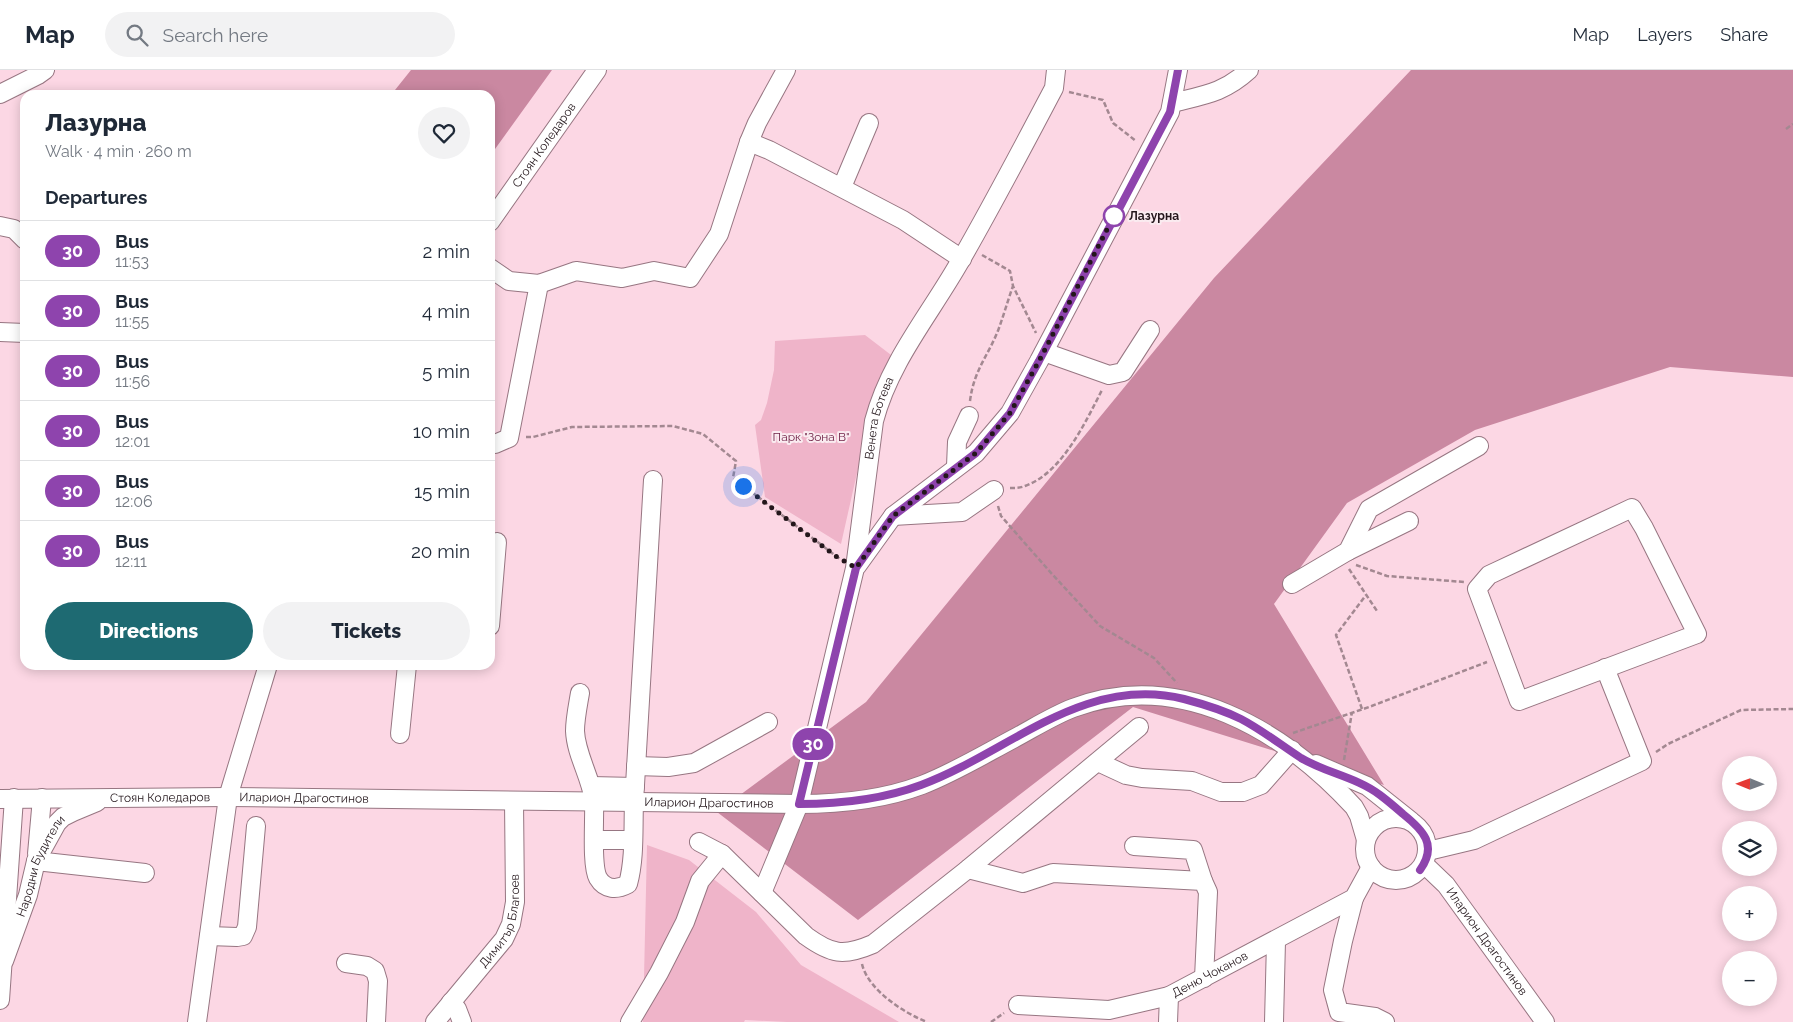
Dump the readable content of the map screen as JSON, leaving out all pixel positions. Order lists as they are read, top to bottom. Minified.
{"streets":{"street":["Стоян Коледаров","Венета Ботева","Иларион Драгостинов","Народни Будители","Димитър Благоев","Деню Чоканов"]},"crossings":[["Стоян Коледаров","Иларион Драгостинов"],["Стоян Коледаров","Народни Будители"],["Венета Ботева","Иларион Драгостинов"],["Иларион Драгостинов","Димитър Благоев"]],"parks":["Парк \"Зона В\""],"places":["Лазурна"],"lines":["bus line 30"],"north":"left","page":{"header":"Map","search":"Search here","nav":["Map","Layers","Share"],"on_map":"30","heading":[["Лазурна","Walk · 4 min · 260 m"],"Departures"],"list":[{"mark":"30","name":"Bus","note":"11:53","value":"2 min"},{"mark":"30","name":"Bus","note":"11:55","value":"4 min"},{"mark":"30","name":"Bus","note":"11:56","value":"5 min"},{"mark":"30","name":"Bus","note":"12:01","value":"10 min"},{"mark":"30","name":"Bus","note":"12:06","value":"15 min"},{"mark":"30","name":"Bus","note":"12:11","value":"20 min"}],"buttons":["Directions","Tickets"],"map_buttons":["+","−"]}}
